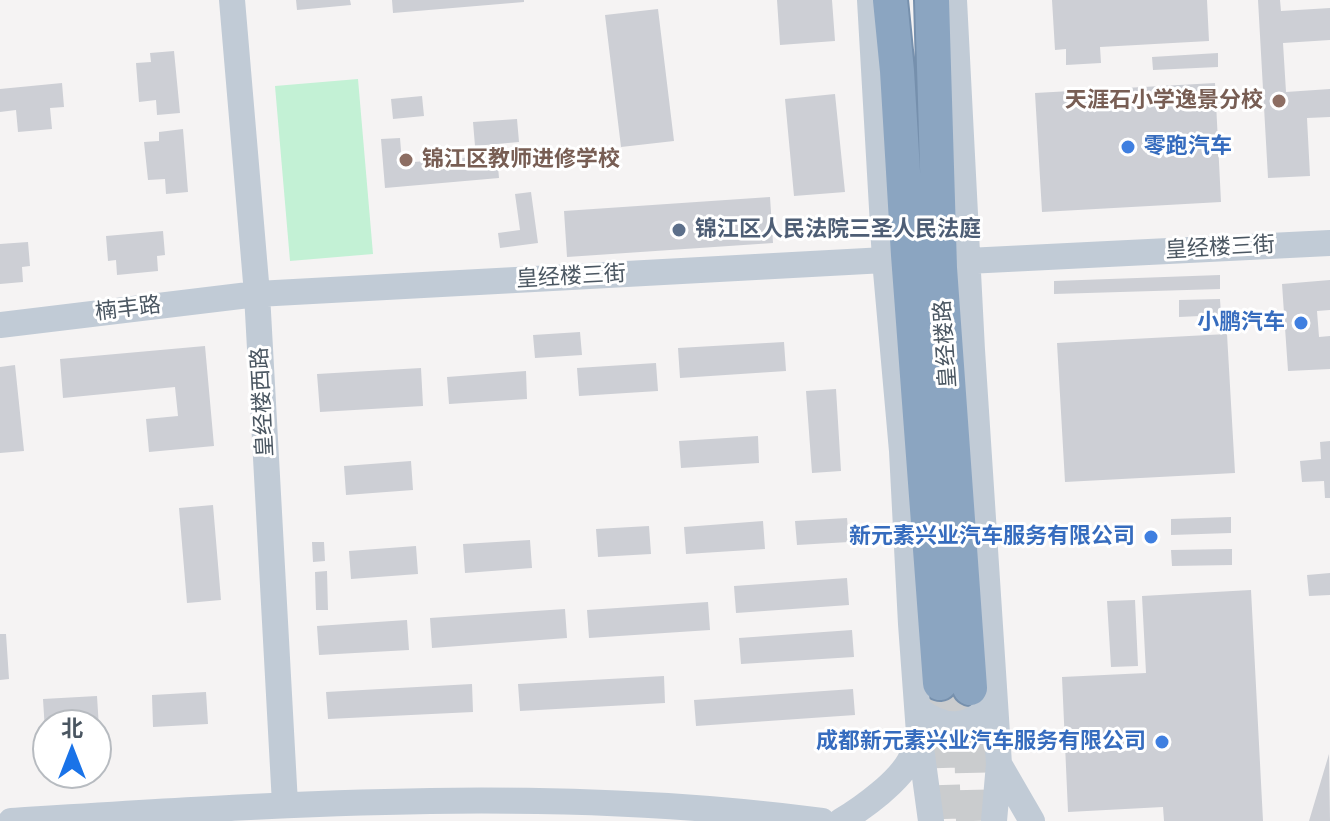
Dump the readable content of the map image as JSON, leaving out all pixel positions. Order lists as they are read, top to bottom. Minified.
{"streets":{"highway":["皇经楼路"],"main road":["皇经楼三街","楠丰路","皇经楼西路"]},"crossings":[["皇经楼三街","楠丰路"],["皇经楼三街","皇经楼西路"],["楠丰路","皇经楼西路"]],"places":["天涯石小学逸景分校","零跑汽车","锦江区教师进修学校","锦江区人民法院三圣人民法庭","小鹏汽车","新元素兴业汽车服务有限公司","成都新元素兴业汽车服务有限公司"],"north":"top"}
